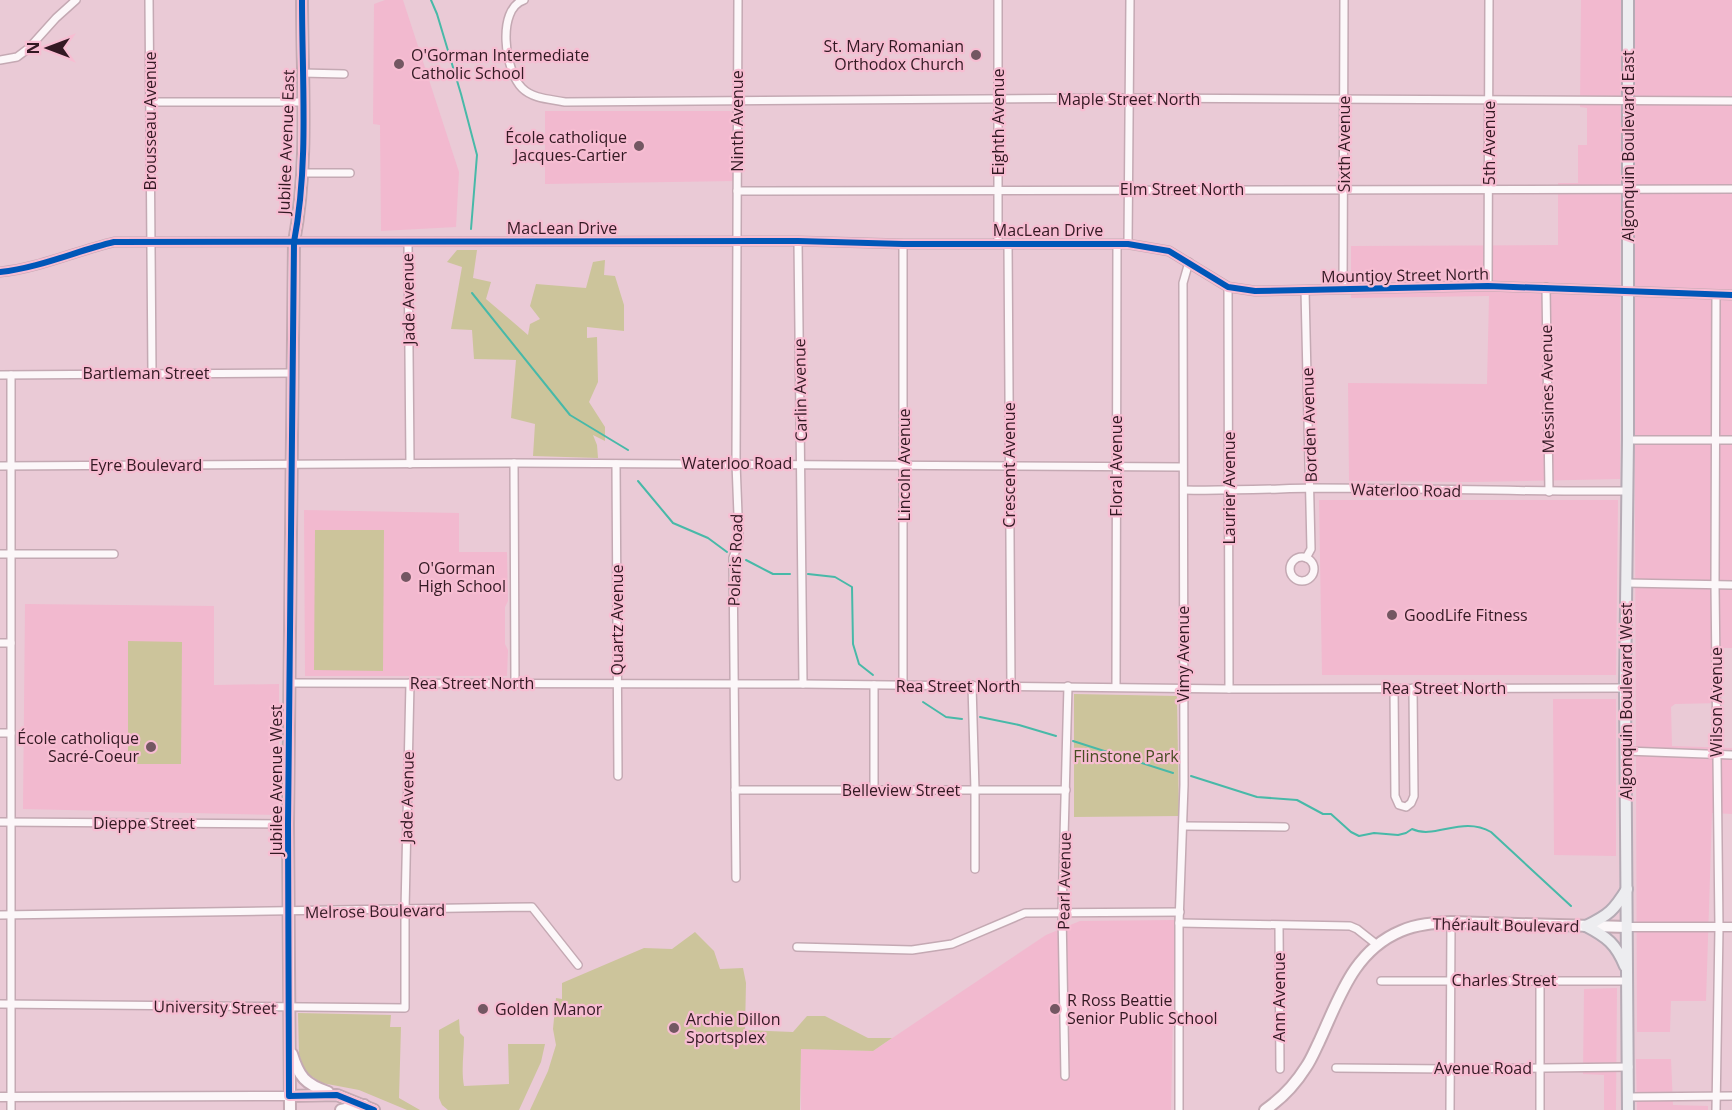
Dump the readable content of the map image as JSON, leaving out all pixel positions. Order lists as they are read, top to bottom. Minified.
{"streets":{"main road":["Jubilee Avenue East","Algonquin Boulevard East","Algonquin Boulevard West","Jubilee Avenue West","Thériault Boulevard"],"street":["Maple Street North","Brousseau Avenue","Ninth Avenue","Eighth Avenue","5th Avenue","Sixth Avenue","Elm Street North","MacLean Drive","Mountjoy Street North","Jade Avenue","Bartleman Street","Messines Avenue","Carlin Avenue","Borden Avenue","Waterloo Road","Eyre Boulevard","Lincoln Avenue","Crescent Avenue","Floral Avenue","Laurier Avenue","Polaris Road","Quartz Avenue","Vimy Avenue","Rea Street North","Wilson Avenue","Belleview Street","Dieppe Street","Pearl Avenue","Melrose Boulevard","Charles Street","Ann Avenue","University Street","Avenue Road"]},"crossings":[["Maple Street North","Ninth Avenue"],["Maple Street North","Eighth Avenue"],["Maple Street North","5th Avenue"],["Maple Street North","Sixth Avenue"],["Maple Street North","Algonquin Boulevard East"],["Brousseau Avenue","MacLean Drive"],["Brousseau Avenue","Bartleman Street"],["Ninth Avenue","Elm Street North"],["Ninth Avenue","MacLean Drive"],["Ninth Avenue","Polaris Road"],["Eighth Avenue","Elm Street North"],["Eighth Avenue","MacLean Drive"],["Jubilee Avenue East","MacLean Drive"],["Jubilee Avenue East","Bartleman Street"],["Jubilee Avenue East","Waterloo Road"],["Jubilee Avenue East","Eyre Boulevard"],["Jubilee Avenue East","Jubilee Avenue West"],["5th Avenue","Elm Street North"],["5th Avenue","Mountjoy Street North"],["Sixth Avenue","Elm Street North"],["Sixth Avenue","Mountjoy Street North"],["Algonquin Boulevard East","Elm Street North"],["Algonquin Boulevard East","Mountjoy Street North"],["Algonquin Boulevard East","Algonquin Boulevard West"],["MacLean Drive","Jade Avenue"],["MacLean Drive","Carlin Avenue"],["MacLean Drive","Lincoln Avenue"],["MacLean Drive","Crescent Avenue"],["MacLean Drive","Floral Avenue"],["MacLean Drive","Polaris Road"],["Mountjoy Street North","Messines Avenue"],["Mountjoy Street North","Borden Avenue"],["Mountjoy Street North","Laurier Avenue"],["Mountjoy Street North","Vimy Avenue"],["Mountjoy Street North","Algonquin Boulevard West"],["Mountjoy Street North","Wilson Avenue"],["Jade Avenue","Waterloo Road"],["Jade Avenue","Rea Street North"],["Jade Avenue","Melrose Boulevard"],["Jade Avenue","University Street"],["Messines Avenue","Waterloo Road"],["Carlin Avenue","Waterloo Road"],["Carlin Avenue","Rea Street North"],["Borden Avenue","Waterloo Road"],["Waterloo Road","Eyre Boulevard"],["Waterloo Road","Lincoln Avenue"],["Waterloo Road","Crescent Avenue"],["Waterloo Road","Floral Avenue"],["Waterloo Road","Laurier Avenue"],["Waterloo Road","Polaris Road"],["Waterloo Road","Quartz Avenue"],["Waterloo Road","Vimy Avenue"],["Waterloo Road","Algonquin Boulevard West"],["Waterloo Road","Jubilee Avenue West"],["Eyre Boulevard","Jubilee Avenue West"],["Lincoln Avenue","Rea Street North"],["Crescent Avenue","Rea Street North"],["Floral Avenue","Rea Street North"],["Laurier Avenue","Rea Street North"],["Polaris Road","Rea Street North"],["Polaris Road","Belleview Street"],["Quartz Avenue","Rea Street North"],["Vimy Avenue","Rea Street North"],["Rea Street North","Algonquin Boulevard West"],["Rea Street North","Jubilee Avenue West"],["Rea Street North","Pearl Avenue"],["Algonquin Boulevard West","Thériault Boulevard"],["Algonquin Boulevard West","Charles Street"],["Algonquin Boulevard West","Avenue Road"],["Jubilee Avenue West","Dieppe Street"],["Jubilee Avenue West","Melrose Boulevard"],["Jubilee Avenue West","University Street"],["Belleview Street","Pearl Avenue"],["Melrose Boulevard","University Street"]],"parks":["Flinstone Park"],"places":["St. Mary Romanian Orthodox Church","O'Gorman Intermediate Catholic School","École catholique Jacques-Cartier","O'Gorman High School","GoodLife Fitness","École catholique Sacré-Coeur","Golden Manor","R Ross Beattie Senior Public School","Archie Dillon Sportsplex"],"north":"left"}
